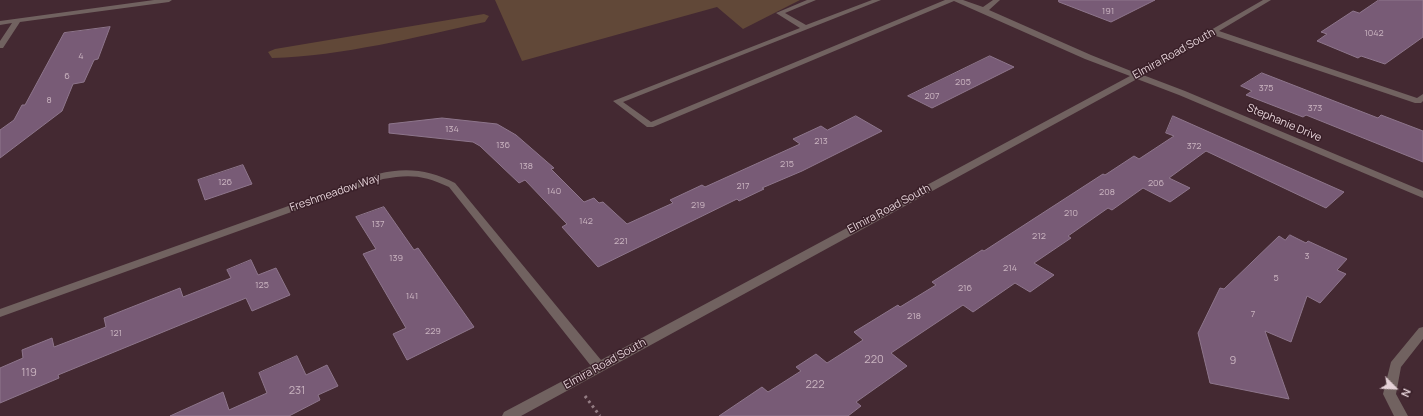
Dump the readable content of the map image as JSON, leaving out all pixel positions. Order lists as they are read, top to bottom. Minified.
{"streets":{"street":["Elmira Road South","Stephanie Drive","Freshmeadow Way"]},"crossings":[["Elmira Road South","Stephanie Drive"],["Elmira Road South","Freshmeadow Way"]],"house_numbers":["191","1042","4","6","205","375","207","8","373","134","213","136","372","215","138","126","206","217","140","208","219","210","142","137","212","221","3","139","214","5","125","216","141","7","218","229","121","220","9","119","222","231"],"north":"bottom right"}
